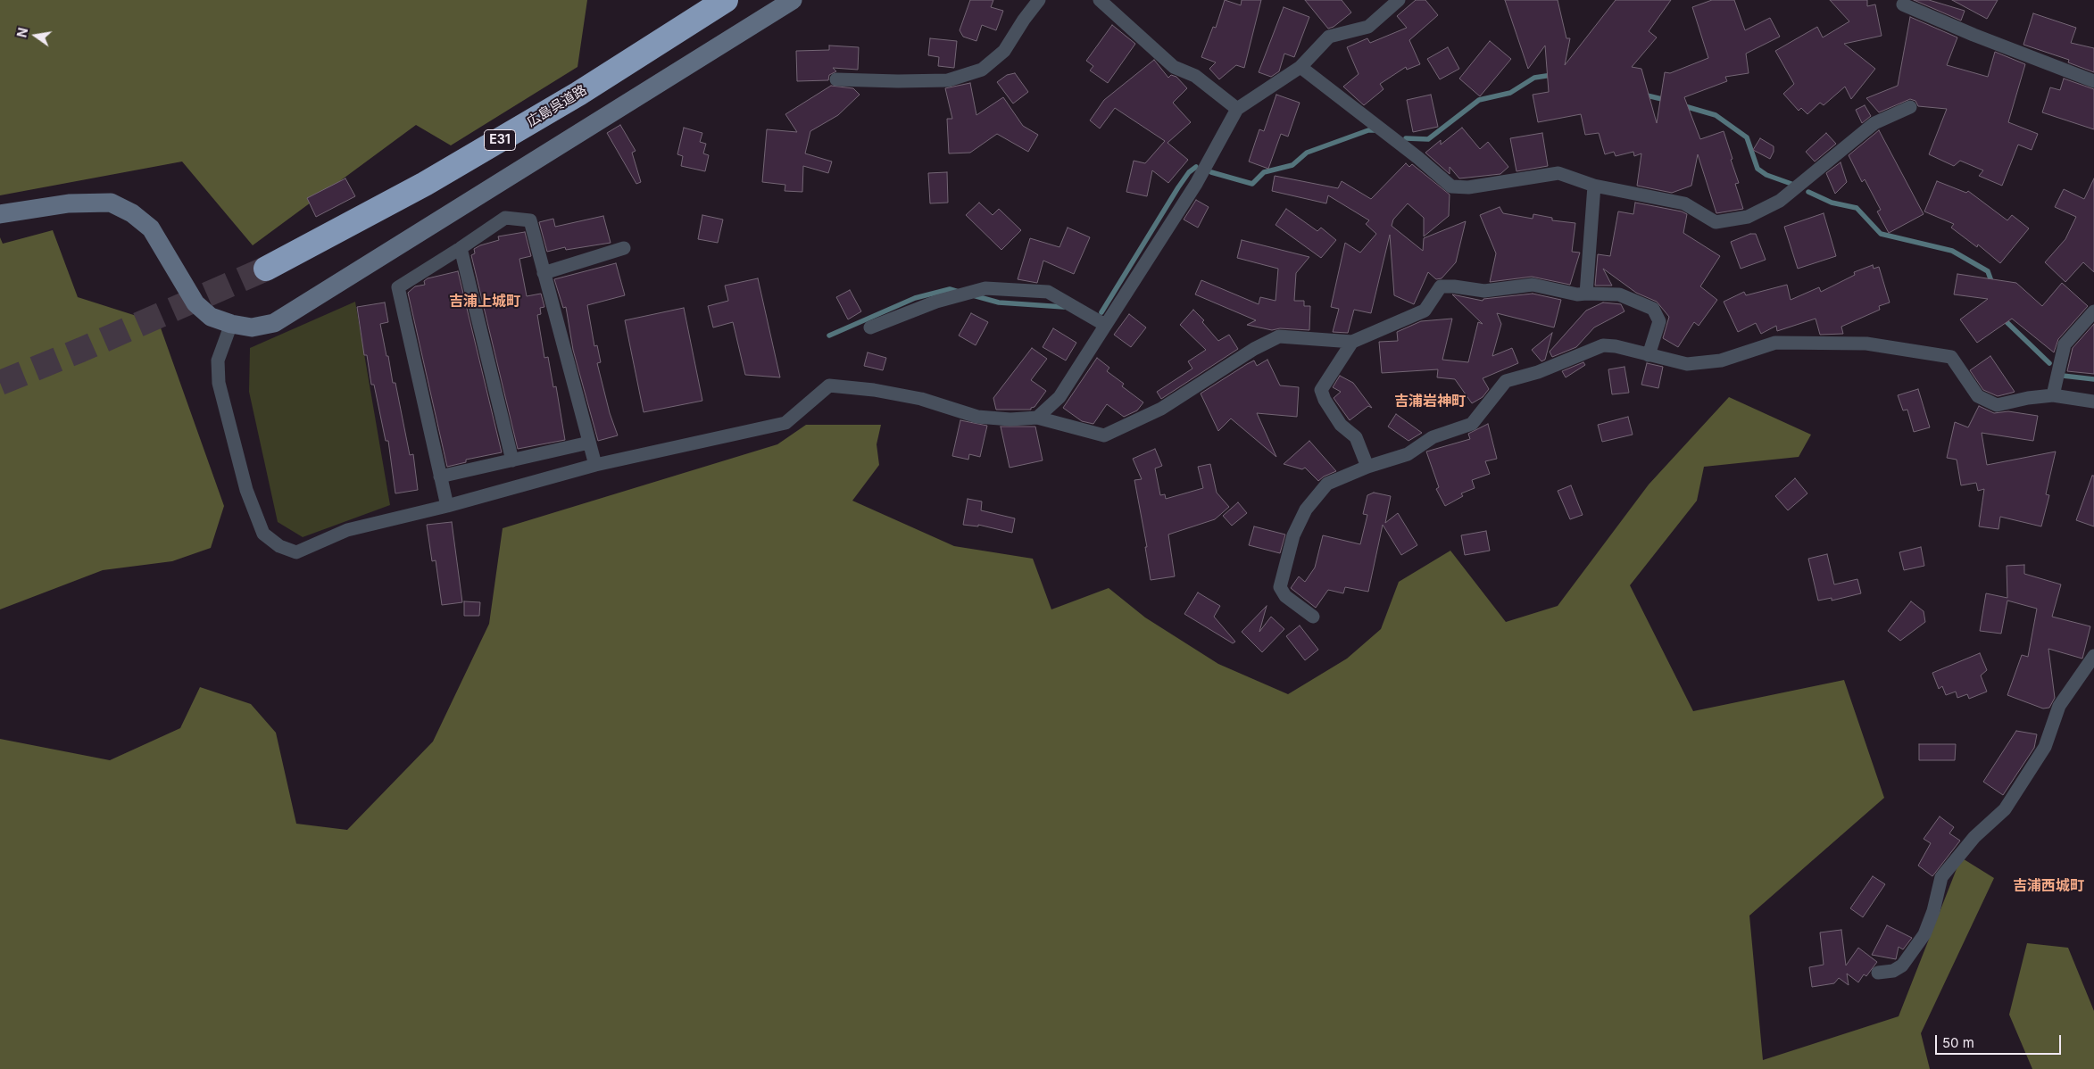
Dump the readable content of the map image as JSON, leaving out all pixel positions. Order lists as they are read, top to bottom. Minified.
{"streets":{"highway":["広島呉道路","E31"]},"districts":["吉浦上城町","吉浦岩神町","吉浦西城町"],"scale_bar":"50 m","north":"left"}
